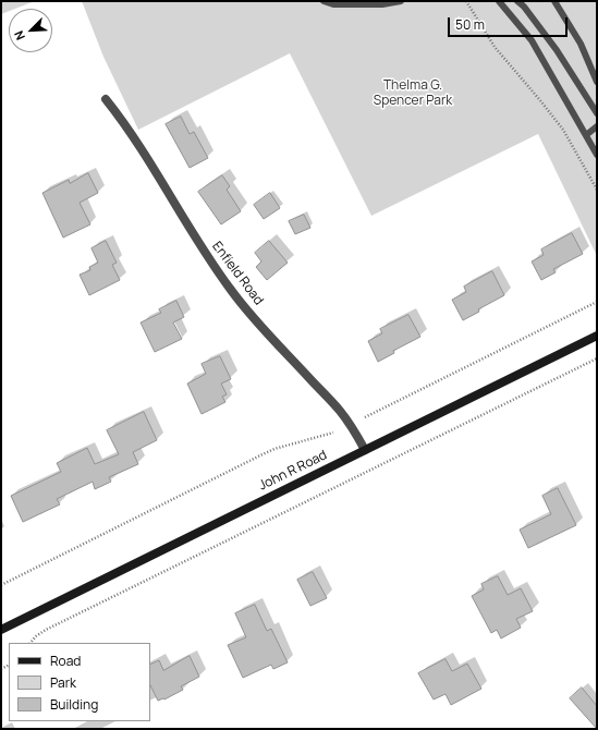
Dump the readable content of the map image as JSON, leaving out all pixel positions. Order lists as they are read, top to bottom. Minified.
{"streets":{"main road":["John R Road"],"street":["Enfield Road"]},"crossings":[["Enfield Road","John R Road"]],"parks":["Thelma G. Spencer Park"],"legend":["Road","Park","Building"],"scale_bar":"50 m","north":"bottom left"}
